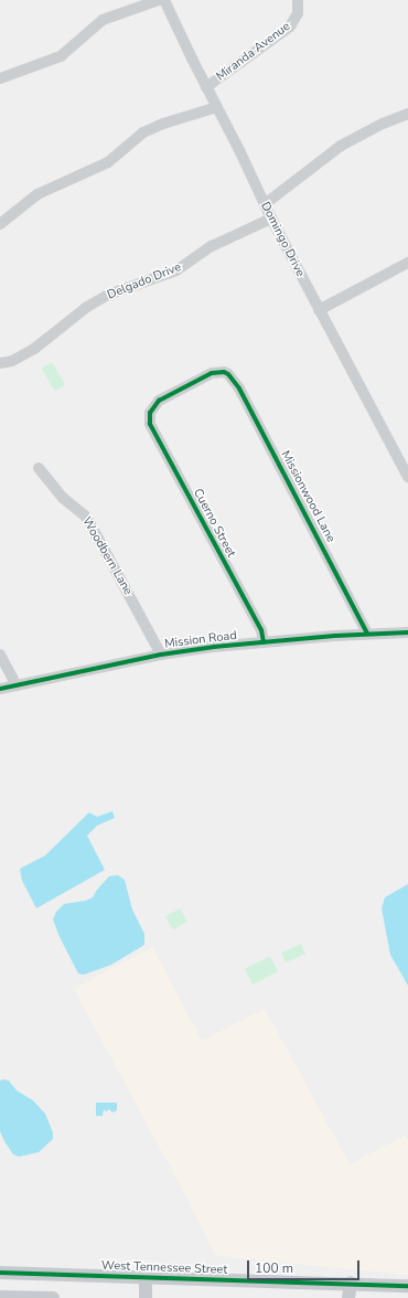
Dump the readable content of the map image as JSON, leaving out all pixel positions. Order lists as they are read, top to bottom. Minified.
{"streets":{"main road":["West Tennessee Street"],"street":["Miranda Avenue","Domingo Drive","Delgado Drive","Missionwood Lane","Cuerno Street","Woodbern Lane","Mission Road"]},"crossings":[["Miranda Avenue","Domingo Drive"],["Domingo Drive","Delgado Drive"],["Missionwood Lane","Cuerno Street"],["Missionwood Lane","Mission Road"],["Cuerno Street","Mission Road"],["Woodbern Lane","Mission Road"]],"scale_bar":"100 m"}
